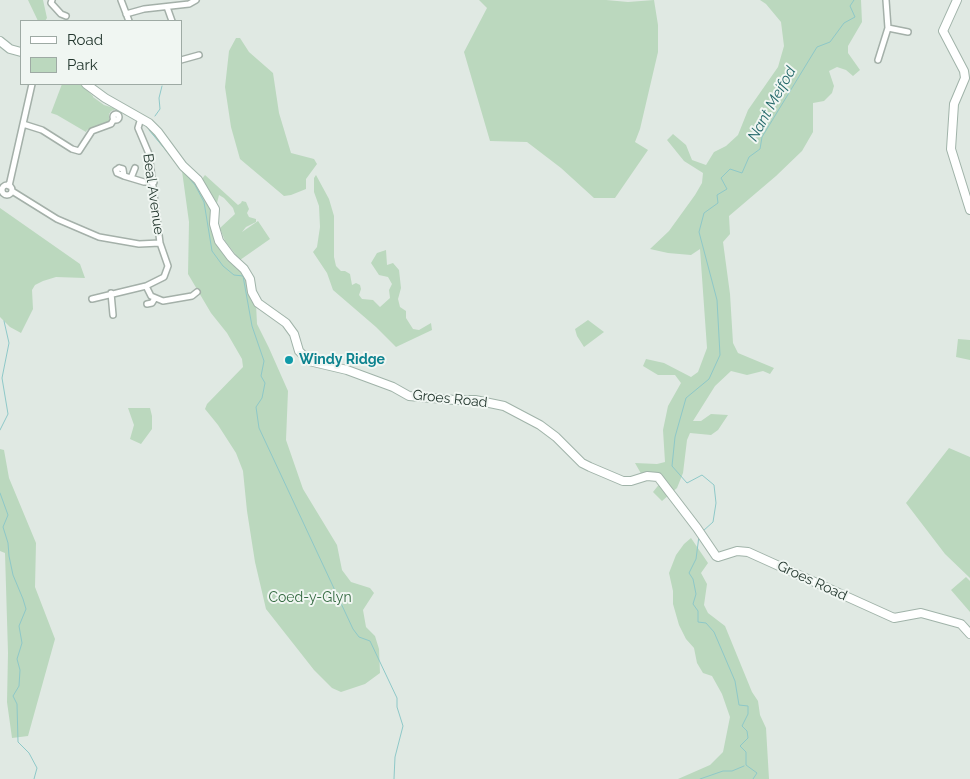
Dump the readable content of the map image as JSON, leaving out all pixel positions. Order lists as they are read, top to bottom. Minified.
{"streets":{"street":["Beal Avenue","Groes Road"]},"crossings":[["Beal Avenue","Groes Road"]],"water":["Nant Meifod"],"parks":["Coed-y-Glyn"],"places":["Windy Ridge"],"legend":["Road","Park"]}
